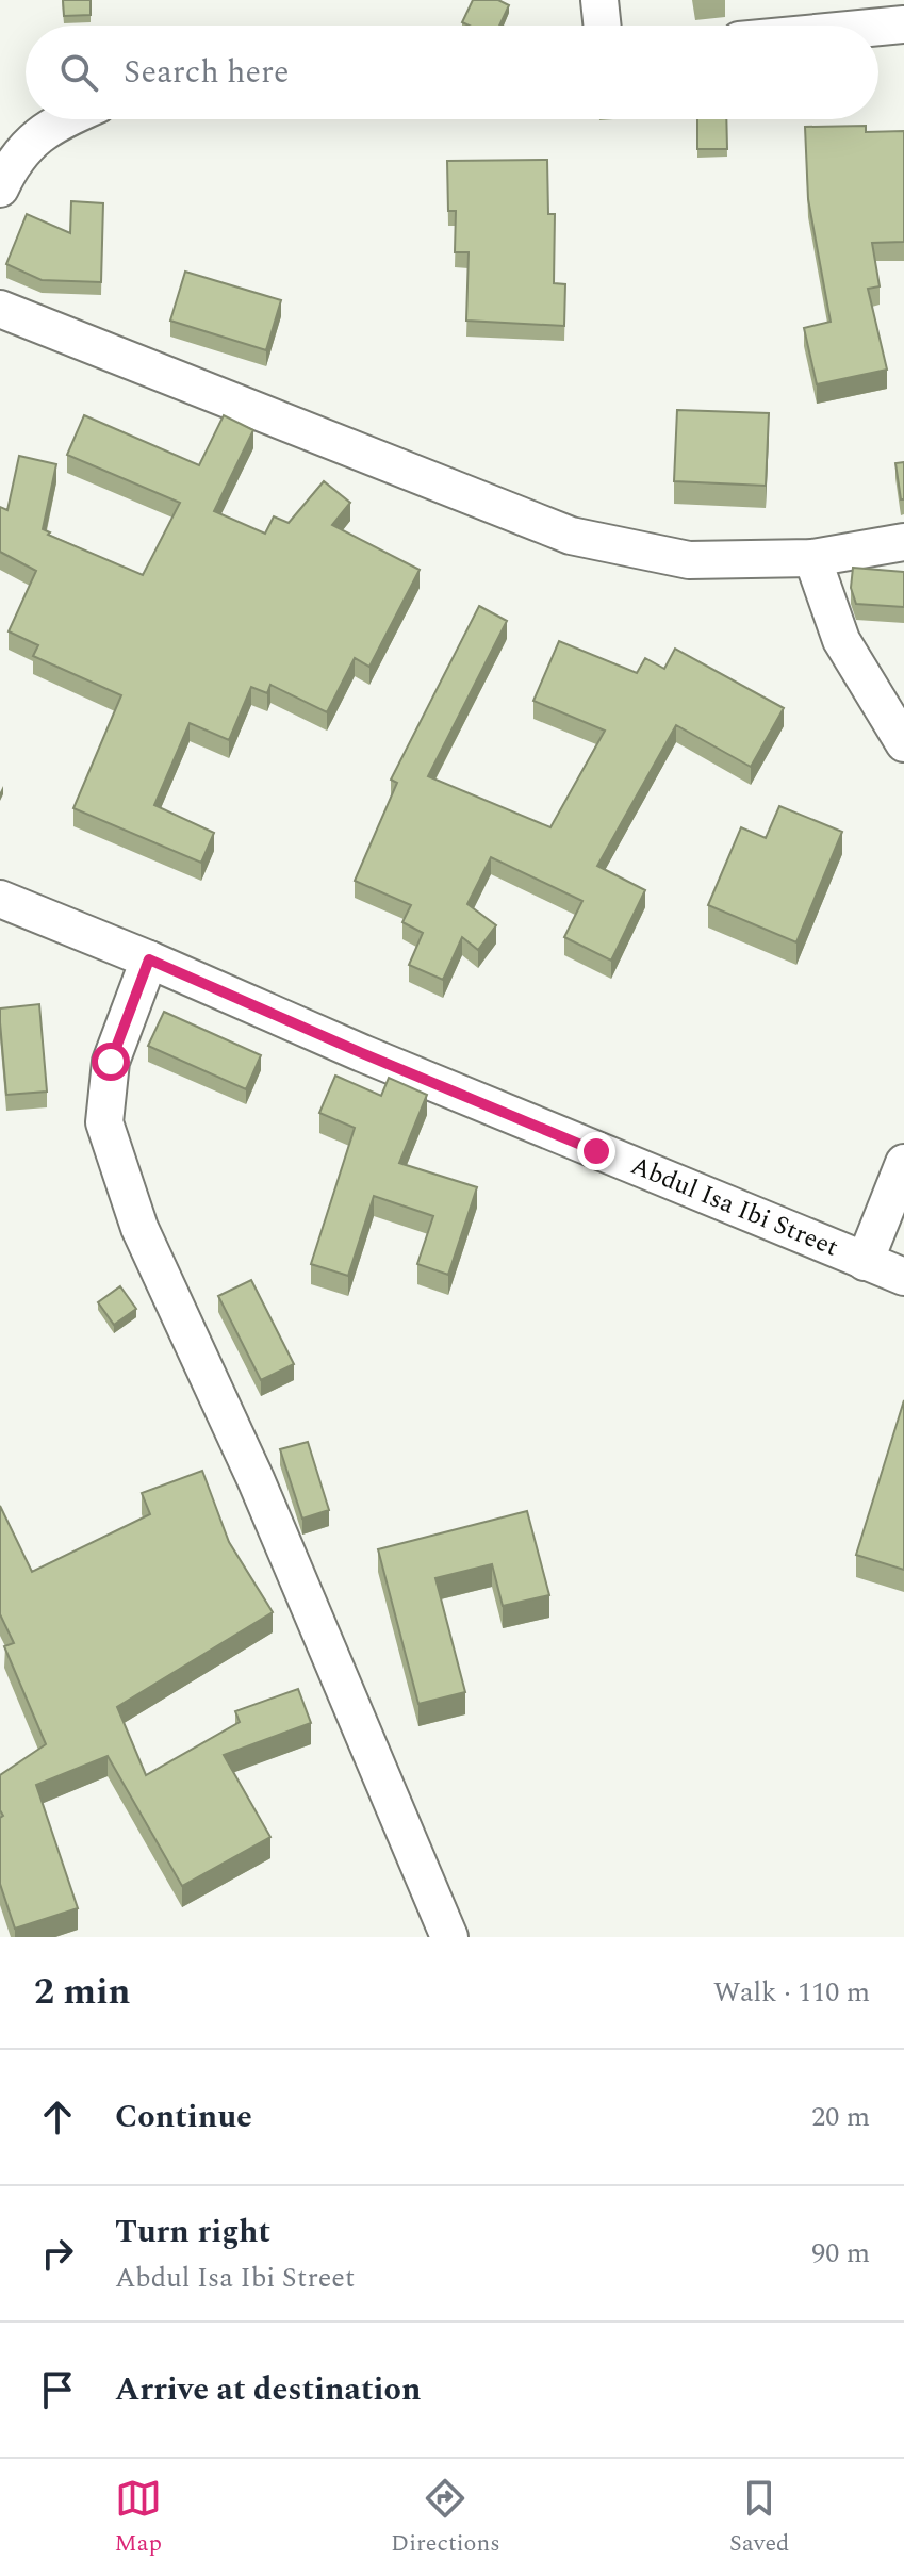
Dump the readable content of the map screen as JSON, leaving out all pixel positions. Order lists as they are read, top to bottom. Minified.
{"streets":{"street":["Abdul Isa Ibi Street"]},"page":{"search":"Search here","heading":["2 min","Walk · 110 m"],"list":[["Continue","20 m"],["Turn right","Abdul Isa Ibi Street","90 m"],"Arrive at destination"],"nav":["Map","Directions","Saved"]}}
